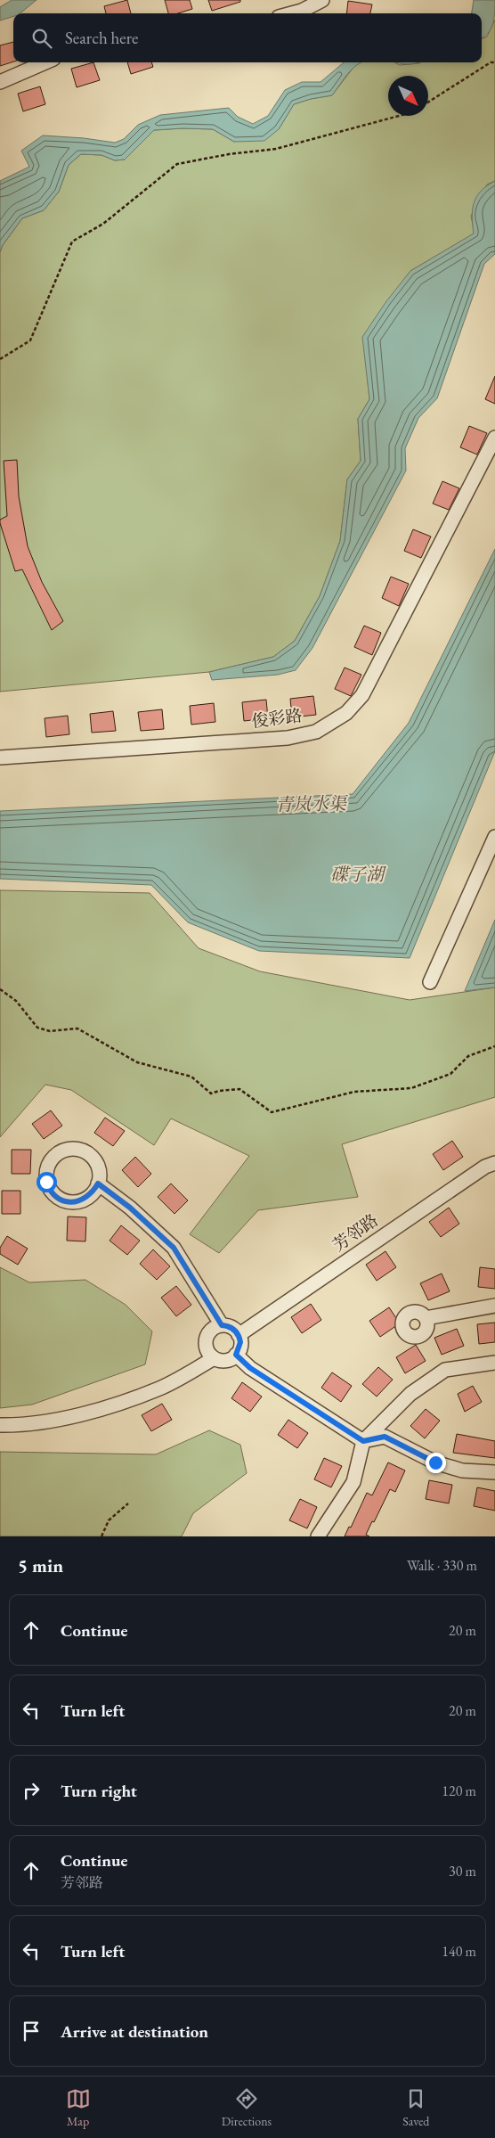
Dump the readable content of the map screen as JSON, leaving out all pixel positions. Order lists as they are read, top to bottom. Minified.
{"streets":{"street":["俊彩路","芳邻路"]},"water":["青岚水渠","碟子湖"],"north":"bottom right","page":{"search":"Search here","heading":["5 min","Walk · 330 m"],"list":[["Continue","20 m"],["Turn left","20 m"],["Turn right","120 m"],["Continue","芳邻路","30 m"],["Turn left","140 m"],"Arrive at destination"],"nav":["Map","Directions","Saved"]}}
